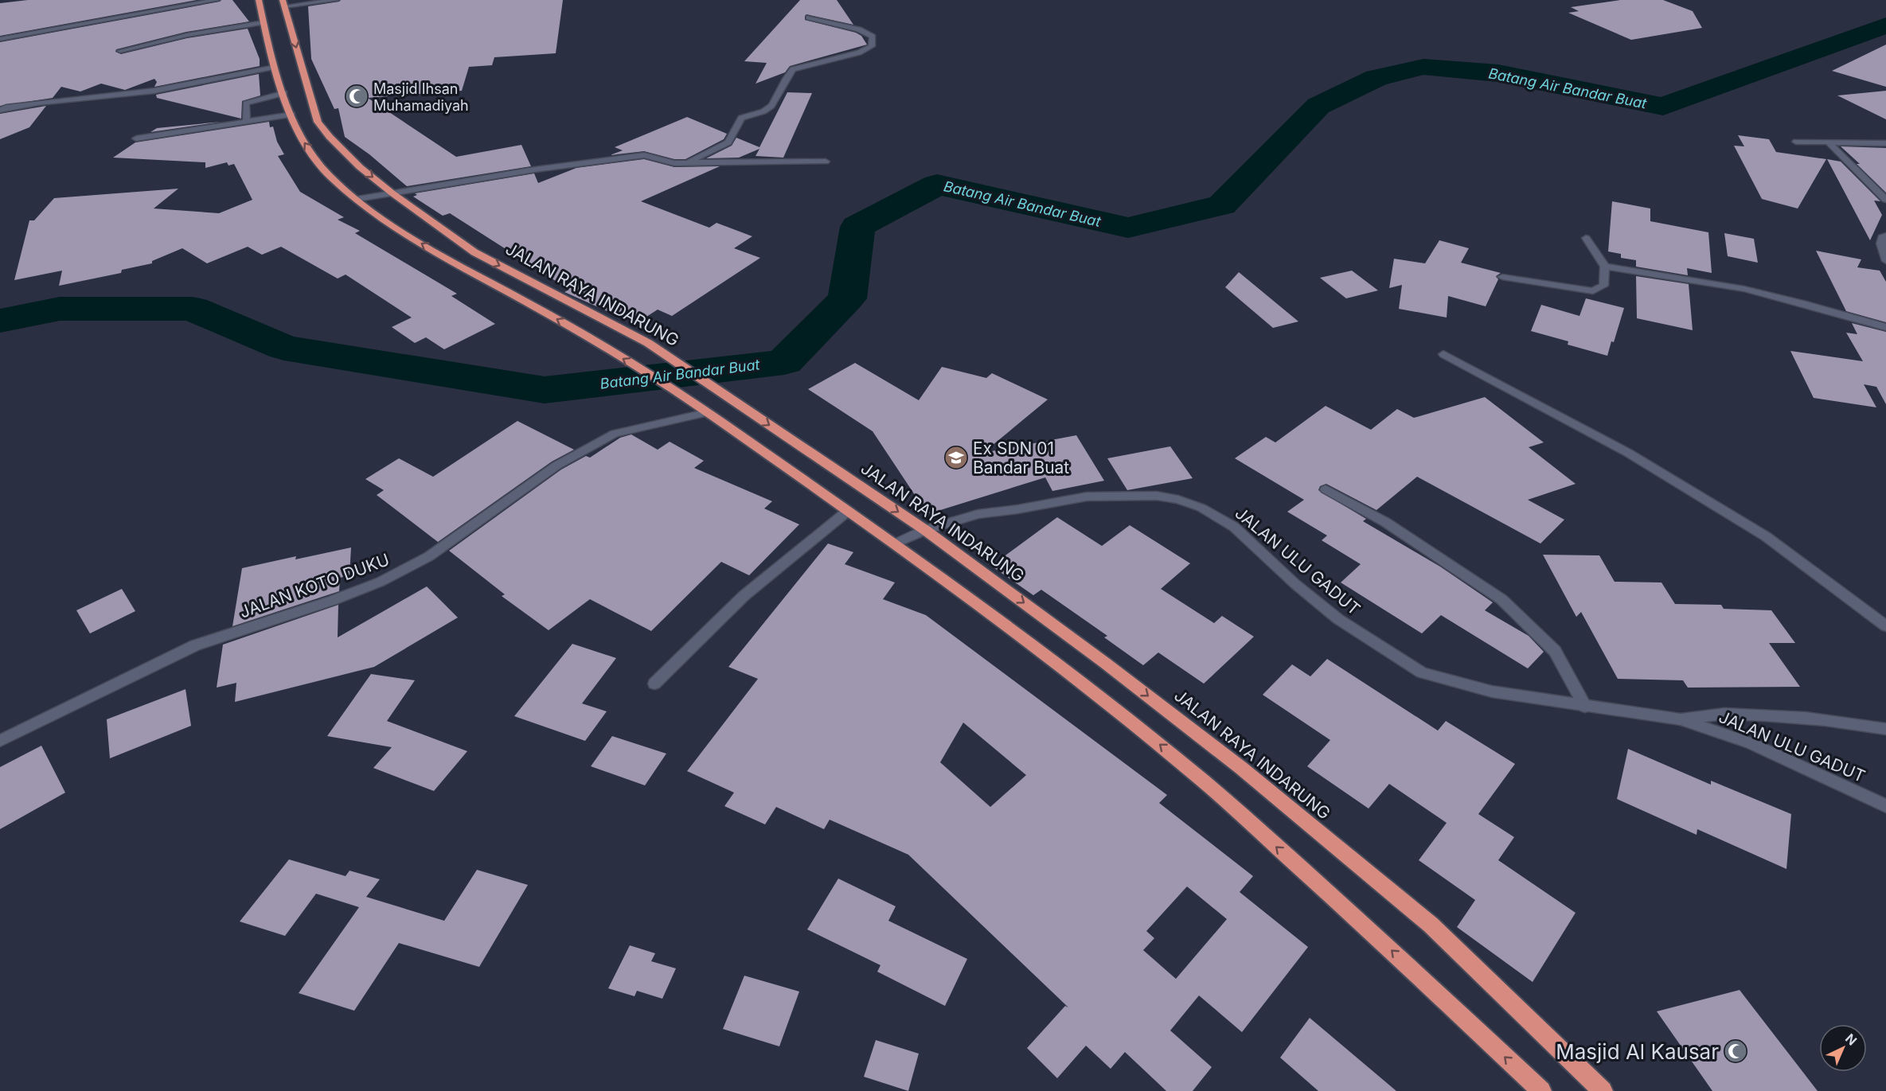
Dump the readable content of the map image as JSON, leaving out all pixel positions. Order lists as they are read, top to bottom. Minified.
{"streets":{"highway":["JALAN RAYA INDARUNG"],"street":["JALAN ULU GADUT","JALAN KOTO DUKU"]},"crossings":[["JALAN RAYA INDARUNG","JALAN ULU GADUT"]],"water":["Batang Air Bandar Buat"],"places":{"mosque":["Masjid Ihsan Muhamadiyah","Masjid Al Kausar"],"school or university":["Ex SDN 01 Bandar Buat"]},"north":"top right"}
